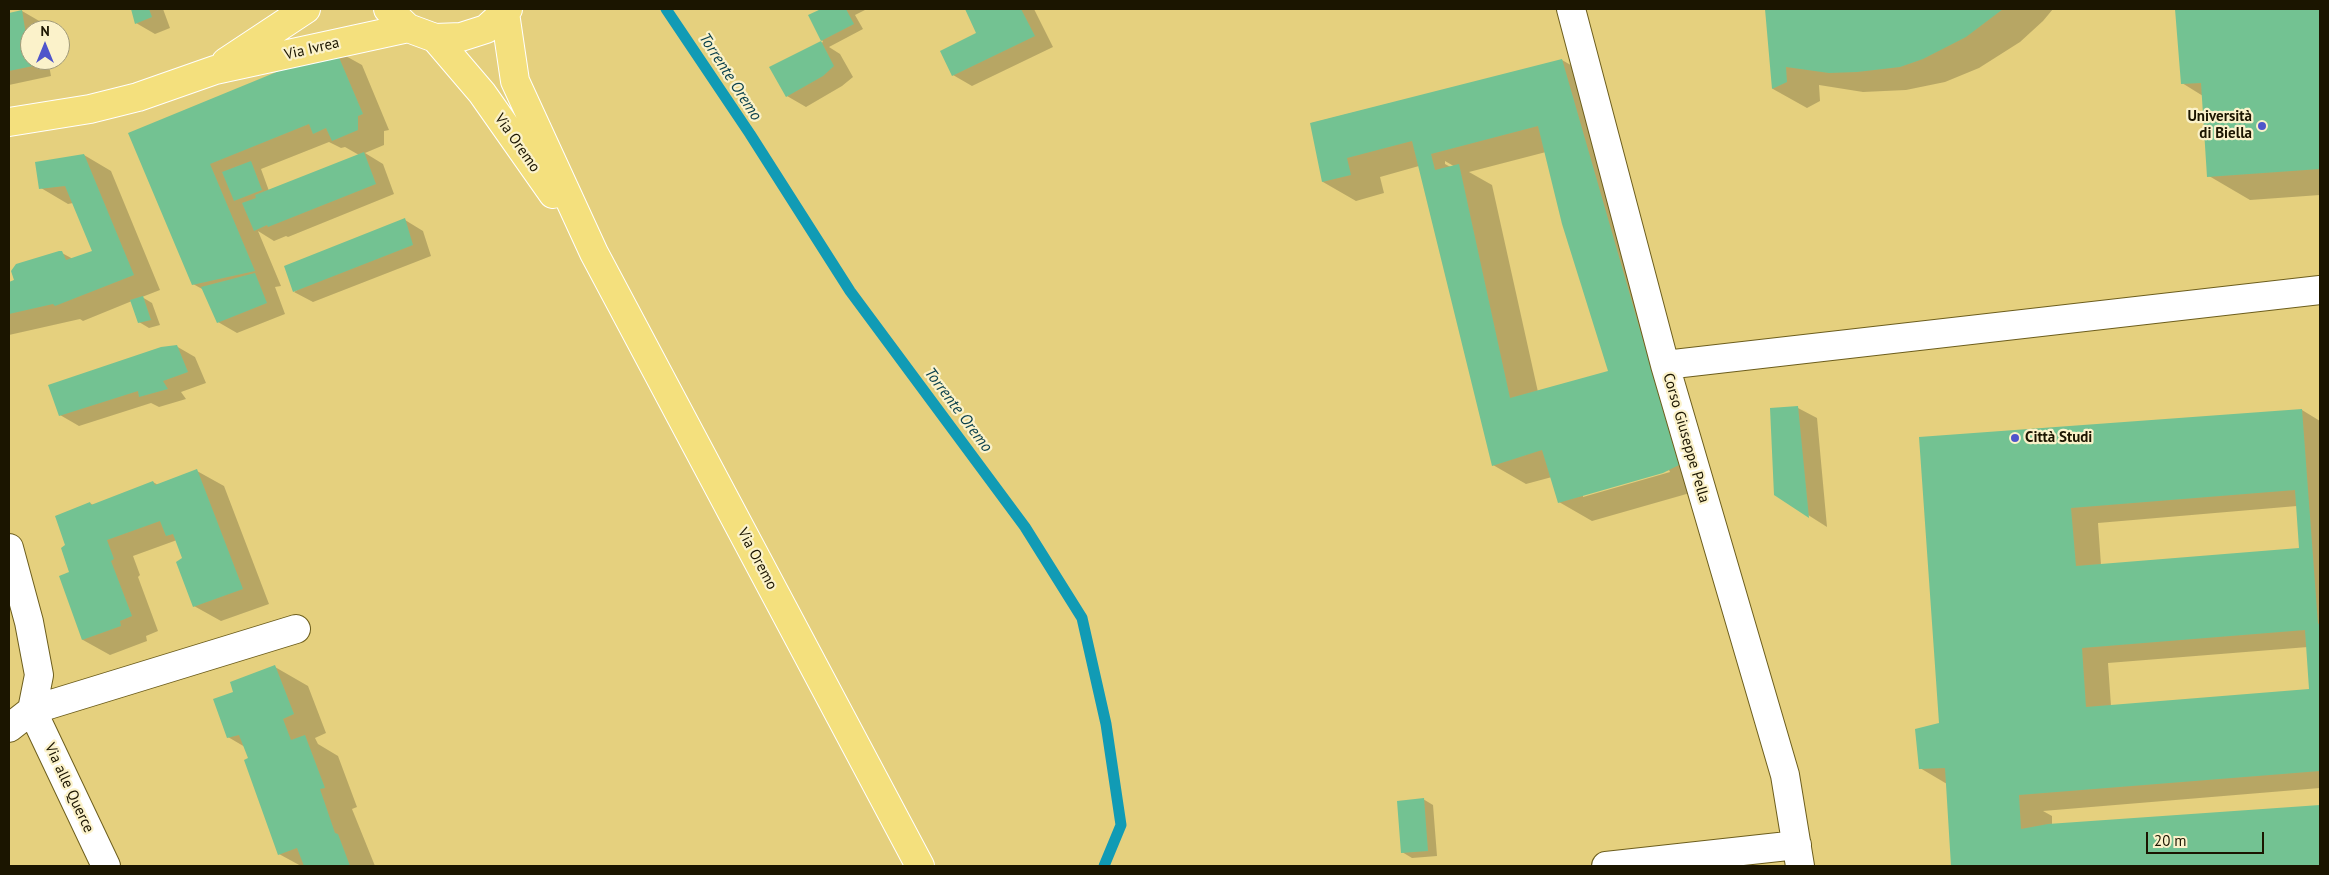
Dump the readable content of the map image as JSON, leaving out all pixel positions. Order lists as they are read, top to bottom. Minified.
{"streets":{"main road":["Via Ivrea","Via Oremo"],"street":["Corso Giuseppe Pella","Via alle Querce"]},"water":["Torrente Oremo"],"places":["Università di Biella","Città Studi"],"scale_bar":"20 m","north":"top"}
